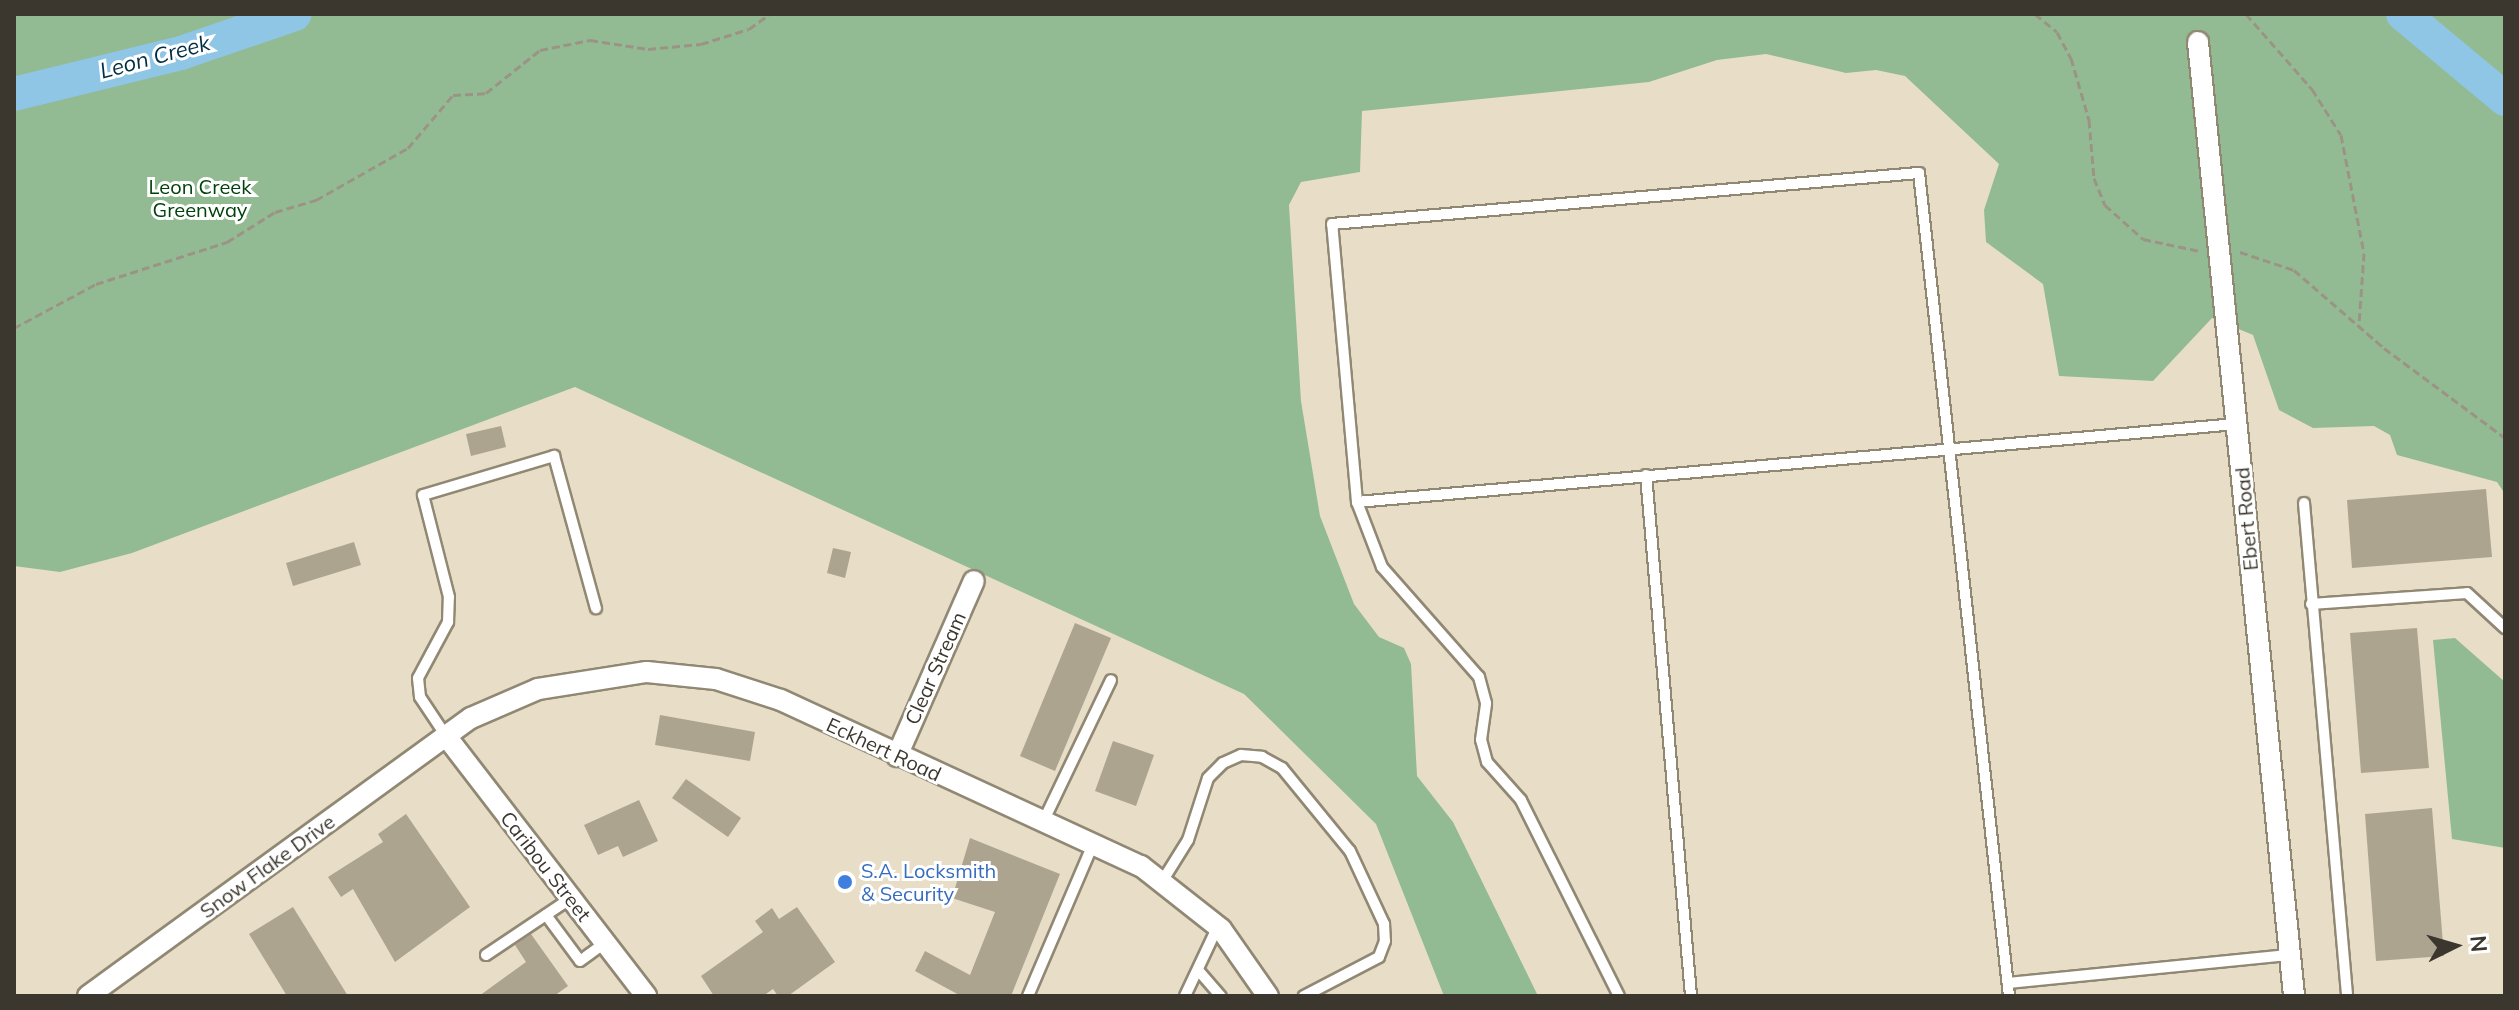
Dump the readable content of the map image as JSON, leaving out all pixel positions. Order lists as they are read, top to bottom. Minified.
{"streets":{"street":["Ebert Road","Clear Stream","Eckhert Road","Snow Flake Drive","Caribou Street"]},"crossings":[["Clear Stream","Eckhert Road"],["Eckhert Road","Snow Flake Drive"],["Eckhert Road","Caribou Street"],["Snow Flake Drive","Caribou Street"]],"water":["Leon Creek"],"parks":["Leon Creek Greenway"],"places":["S.A. Locksmith & Security"],"north":"right"}
